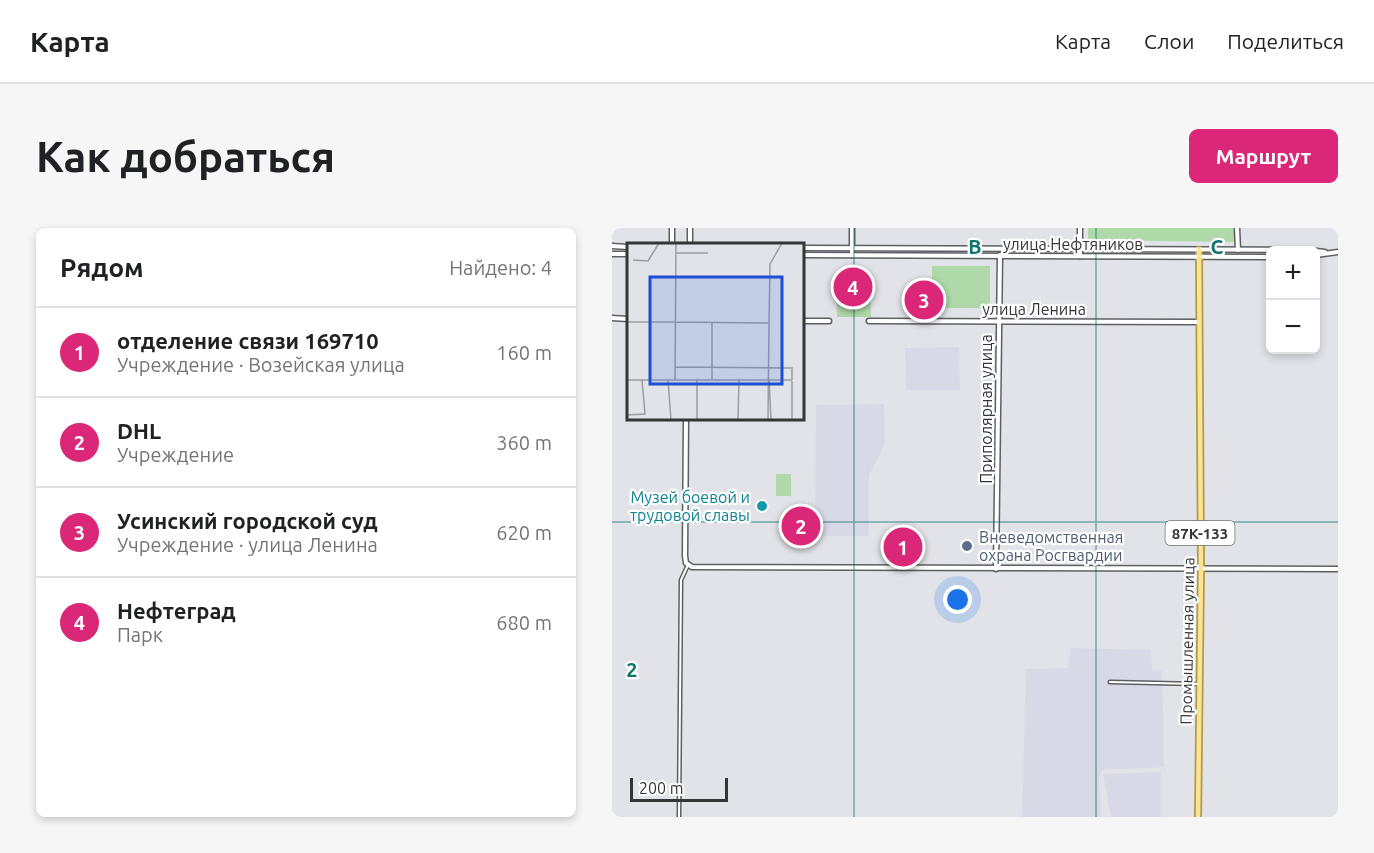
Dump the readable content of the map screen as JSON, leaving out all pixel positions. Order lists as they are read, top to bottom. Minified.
{"streets":{"main road":["улица Нефтяников","улица Ленина","Приполярная улица","87К-133","Промышленная улица"]},"crossings":[["улица Нефтяников","Приполярная улица"],["улица Нефтяников","Промышленная улица"],["улица Ленина","Приполярная улица"],["улица Ленина","Промышленная улица"]],"places":["Музей боевой и трудовой славы","Вневедомственная охрана Росгвардии"],"scale_bar":"200 m","page":{"header":"Карта","nav":["Карта","Слои","Поделиться"],"buttons":"Маршрут","title":"Как добраться","heading":["Рядом","Найдено: 4"],"map_buttons":["+","−"],"pins":["4","3","2","1"],"list":[{"mark":"1","name":"отделение связи 169710","note":"Учреждение · Возейская улица","value":"160 m"},{"mark":"2","name":"DHL","note":"Учреждение","value":"360 m"},{"mark":"3","name":"Усинский городской суд","note":"Учреждение · улица Ленина","value":"620 m"},{"mark":"4","name":"Нефтеград","note":"Парк","value":"680 m"}],"scale":"200 m"},"grid":{"columns":["B","C"],"rows":["2"]}}
